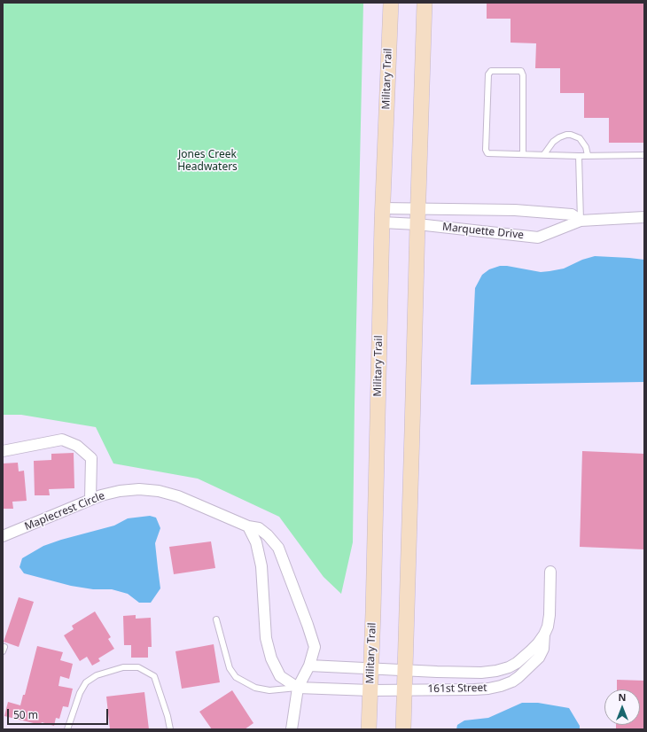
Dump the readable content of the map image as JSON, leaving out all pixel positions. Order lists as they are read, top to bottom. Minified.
{"streets":{"main road":["Military Trail"],"street":["Marquette Drive","Maplecrest Circle","161st Street"]},"crossings":[["Military Trail","Marquette Drive"]],"parks":["Jones Creek Headwaters"],"scale_bar":"50 m","north":"top"}
